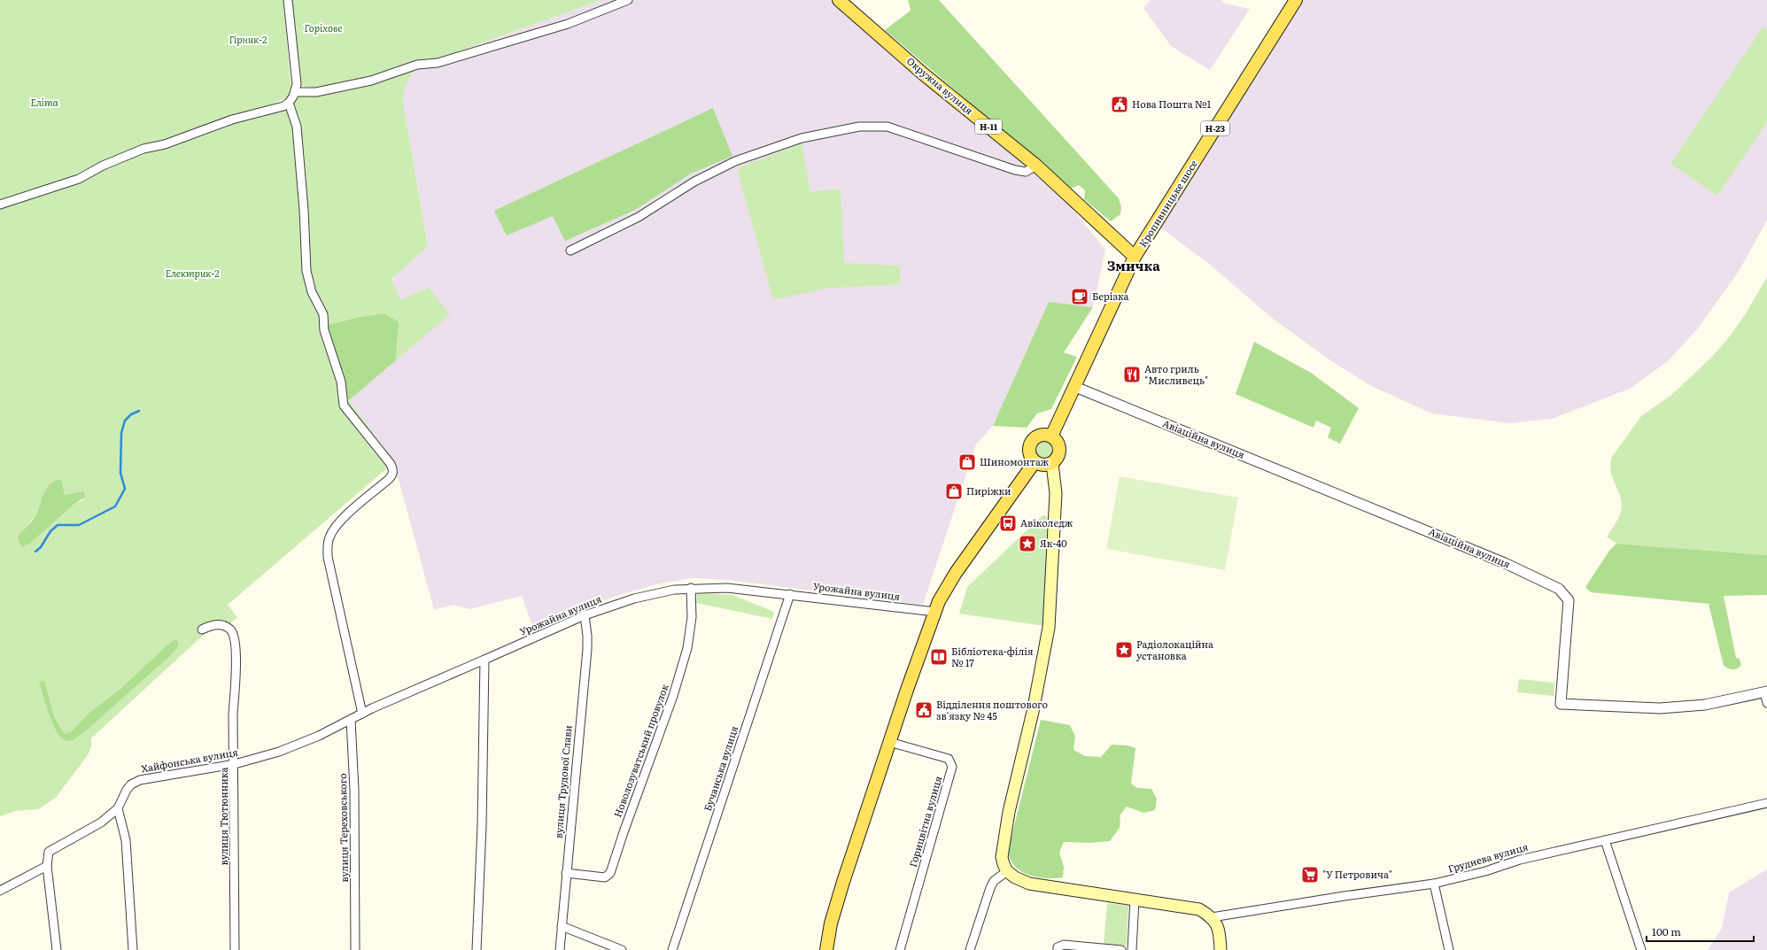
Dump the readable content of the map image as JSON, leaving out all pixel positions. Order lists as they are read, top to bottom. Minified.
{"streets":{"main road":["Окружна вулиця","Н-11","Н-23","Кропивницьке шосе"],"street":["Авіаційна вулиця","Урожайна вулиця","Новолозуватський провулок","Хайфонська вулиця","Бучанська вулиця","вулиця Трудової Слави","вулиця Тютюнника","Горицвітна вулиця","вулиця Тереховського","Груднева вулиця"]},"crossings":[["Окружна вулиця","Кропивницьке шосе"],["Кропивницьке шосе","Авіаційна вулиця"],["Урожайна вулиця","Новолозуватський провулок"],["Урожайна вулиця","Бучанська вулиця"],["Урожайна вулиця","вулиця Трудової Слави"],["Новолозуватський провулок","вулиця Трудової Слави"],["Хайфонська вулиця","вулиця Тютюнника"],["Хайфонська вулиця","вулиця Тереховського"]],"districts":["Змичка"],"parks":["Горіхове","Гірник-2","Еліта","Електрик-2"],"places":{"public building":["Нова Пошта №1","Відділення поштового зв'язку № 45"],"cafe":["Берізка"],"restaurant":["Авто гриль \"Мисливець\""],"shop":["Шиномонтаж","Пиріжки"],"bus stop":["Авіколедж"],"place":["Як-40","Радіолокаційна установка"],"library":["Бібліотека-філія № 17"],"supermarket":["\"У Петровича\""]},"scale_bar":"100 m"}
